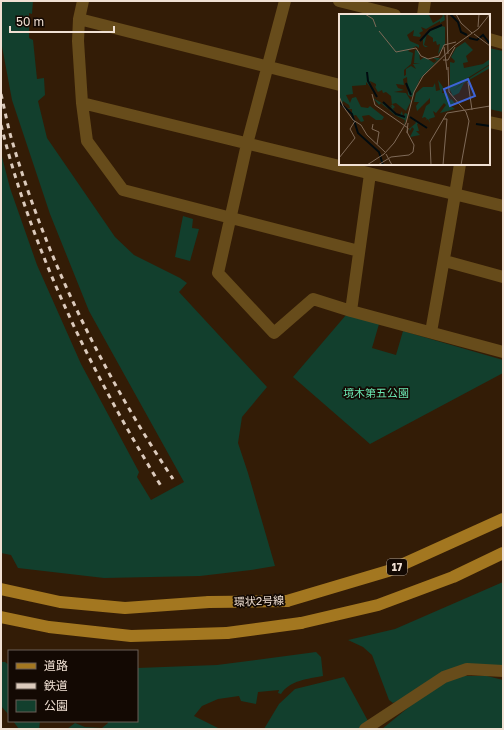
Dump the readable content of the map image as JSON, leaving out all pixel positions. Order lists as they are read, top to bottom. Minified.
{"streets":{"main road":["17","環状2号線"]},"parks":["境木第五公園"],"legend":["道路","鉄道","公園"],"scale_bar":"50 m"}
